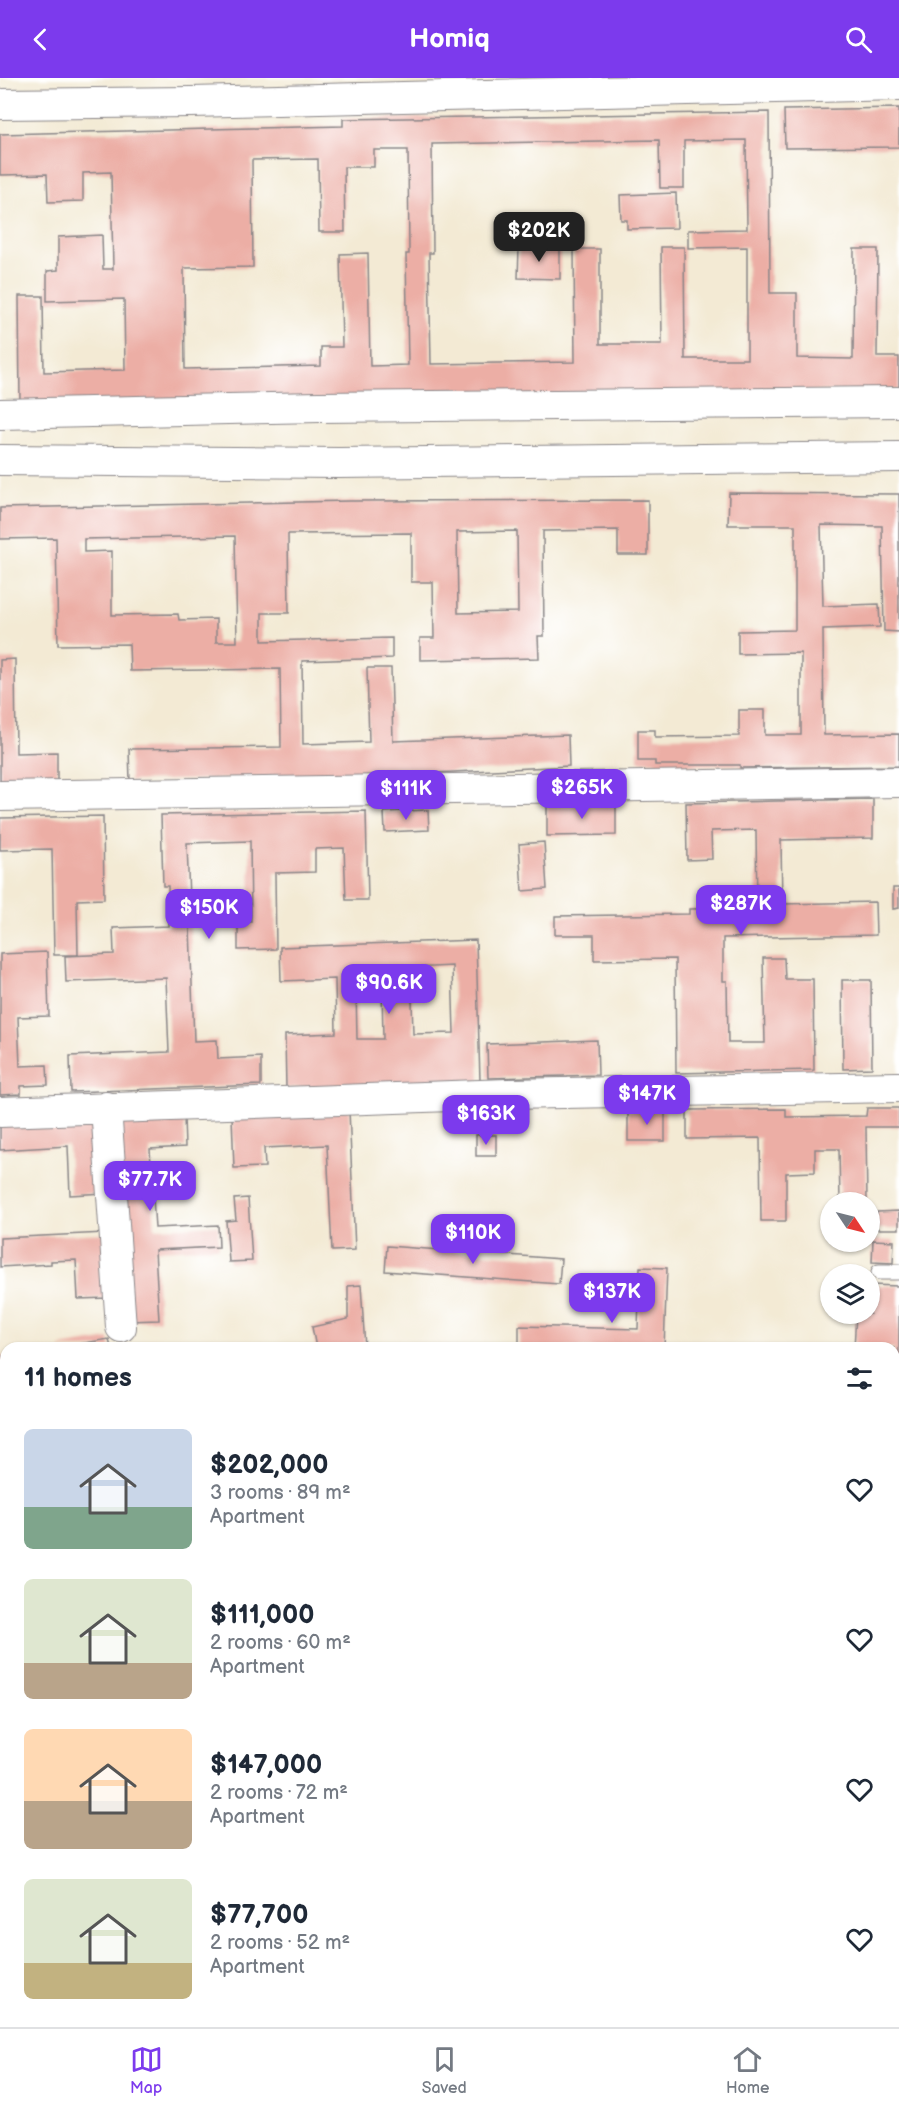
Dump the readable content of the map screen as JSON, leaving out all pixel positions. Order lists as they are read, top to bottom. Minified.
{"north":"bottom right","page":{"header":"Homiq","price":["$202K","$265K","$111K","$287K","$150K","$90.6K","$147K","$163K","$77.7K","$110K","$137K"],"heading":"11 homes","list":[{"name":"$202,000","note":"3 rooms · 89 m² · Apartment"},{"name":"$111,000","note":"2 rooms · 60 m² · Apartment"},{"name":"$147,000","note":"2 rooms · 72 m² · Apartment"},{"name":"$77,700","note":"2 rooms · 52 m² · Apartment"}],"tabs":["Map","Saved","Home"]}}
